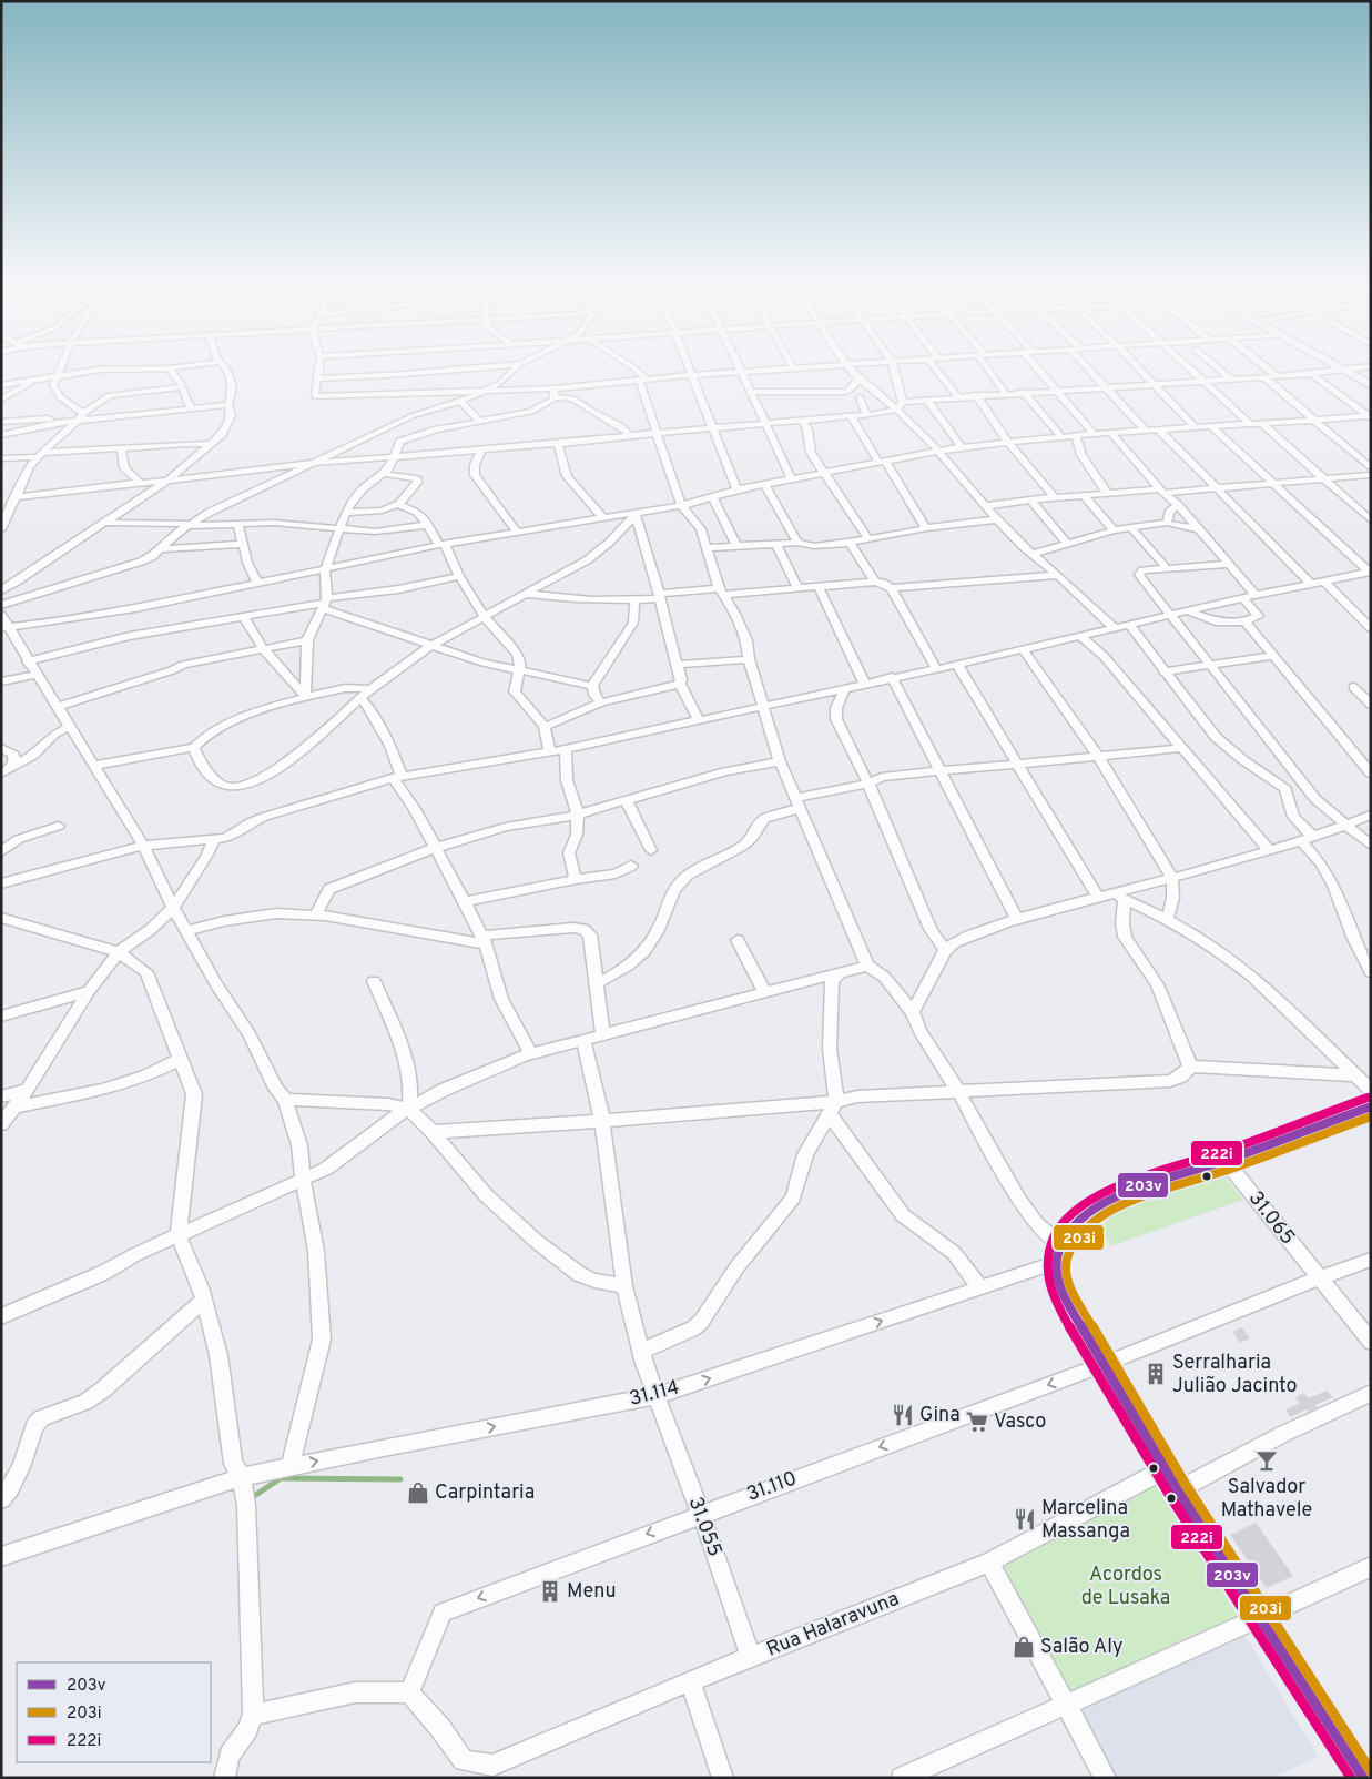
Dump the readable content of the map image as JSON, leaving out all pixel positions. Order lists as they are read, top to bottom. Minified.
{"streets":{"street":["31.065","31.114","31.110","31.055","Rua Halaravuna"]},"crossings":[["31.065","31.110"],["31.114","31.055"],["31.110","31.055"],["31.110","Rua Halaravuna"],["31.055","Rua Halaravuna"]],"one_way":["31.114","31.110"],"parks":["Acordos de Lusaka"],"places":{"building":["Serralharia Julião Jacinto","Menu"],"restaurant":["Gina","Marcelina Massanga"],"supermarket":["Vasco"],"bar":["Salvador Mathavele"],"shop":["Carpintaria","Salão Aly"]},"lines":["transit line 222i","transit line 203v","transit line 203i"],"legend":["203v","203i","222i"]}
